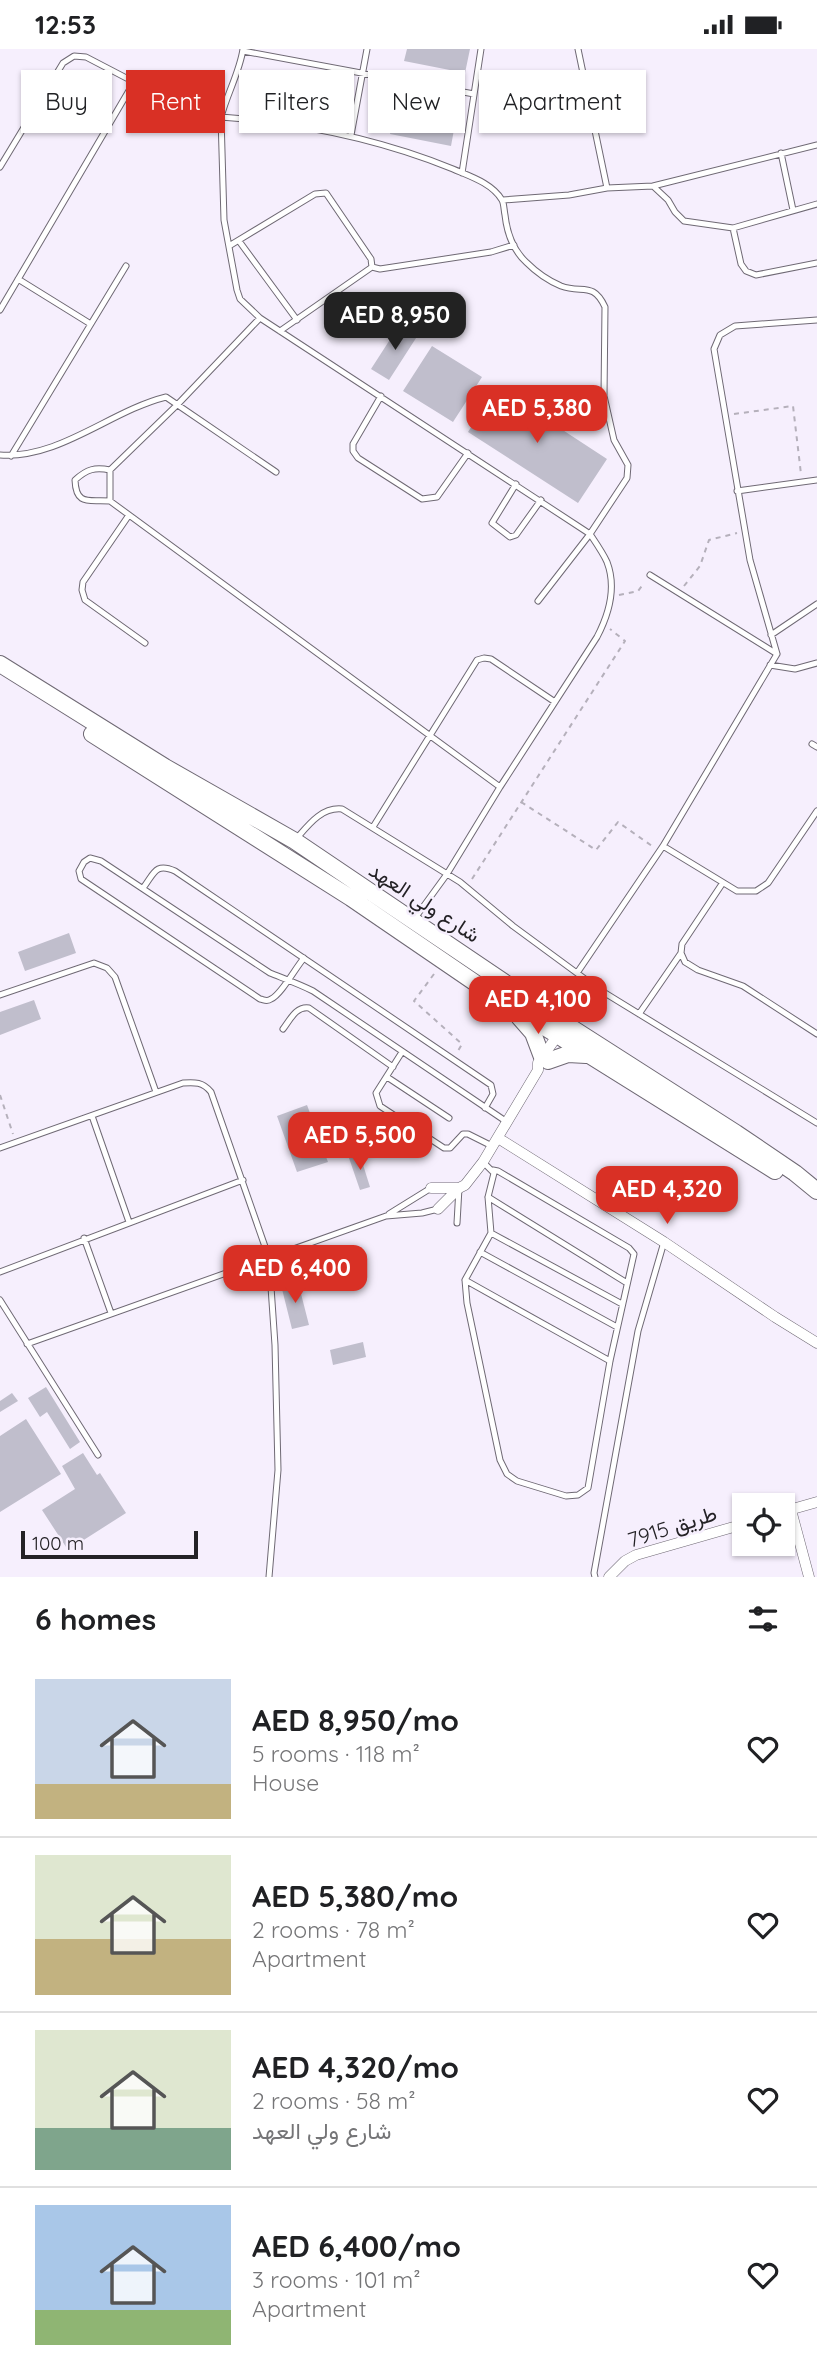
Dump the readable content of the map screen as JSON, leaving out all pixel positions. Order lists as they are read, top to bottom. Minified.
{"streets":{"main road":["شارع ولي العهد"],"street":["طريق 7915"]},"scale_bar":"100 m","page":{"status":"12:53","chip":["Buy","Rent","Filters","New","Apartment"],"price":["AED 8,950","AED 5,380","AED 4,100","AED 5,500","AED 4,320","AED 6,400"],"scale":"100 m","heading":"6 homes","list":[{"name":"AED 8,950/mo","note":"5 rooms · 118 m² · House"},{"name":"AED 5,380/mo","note":"2 rooms · 78 m² · Apartment"},{"name":"AED 4,320/mo","note":"2 rooms · 58 m² · شارع ولي العهد"},{"name":"AED 6,400/mo","note":"3 rooms · 101 m² · Apartment"}]}}
